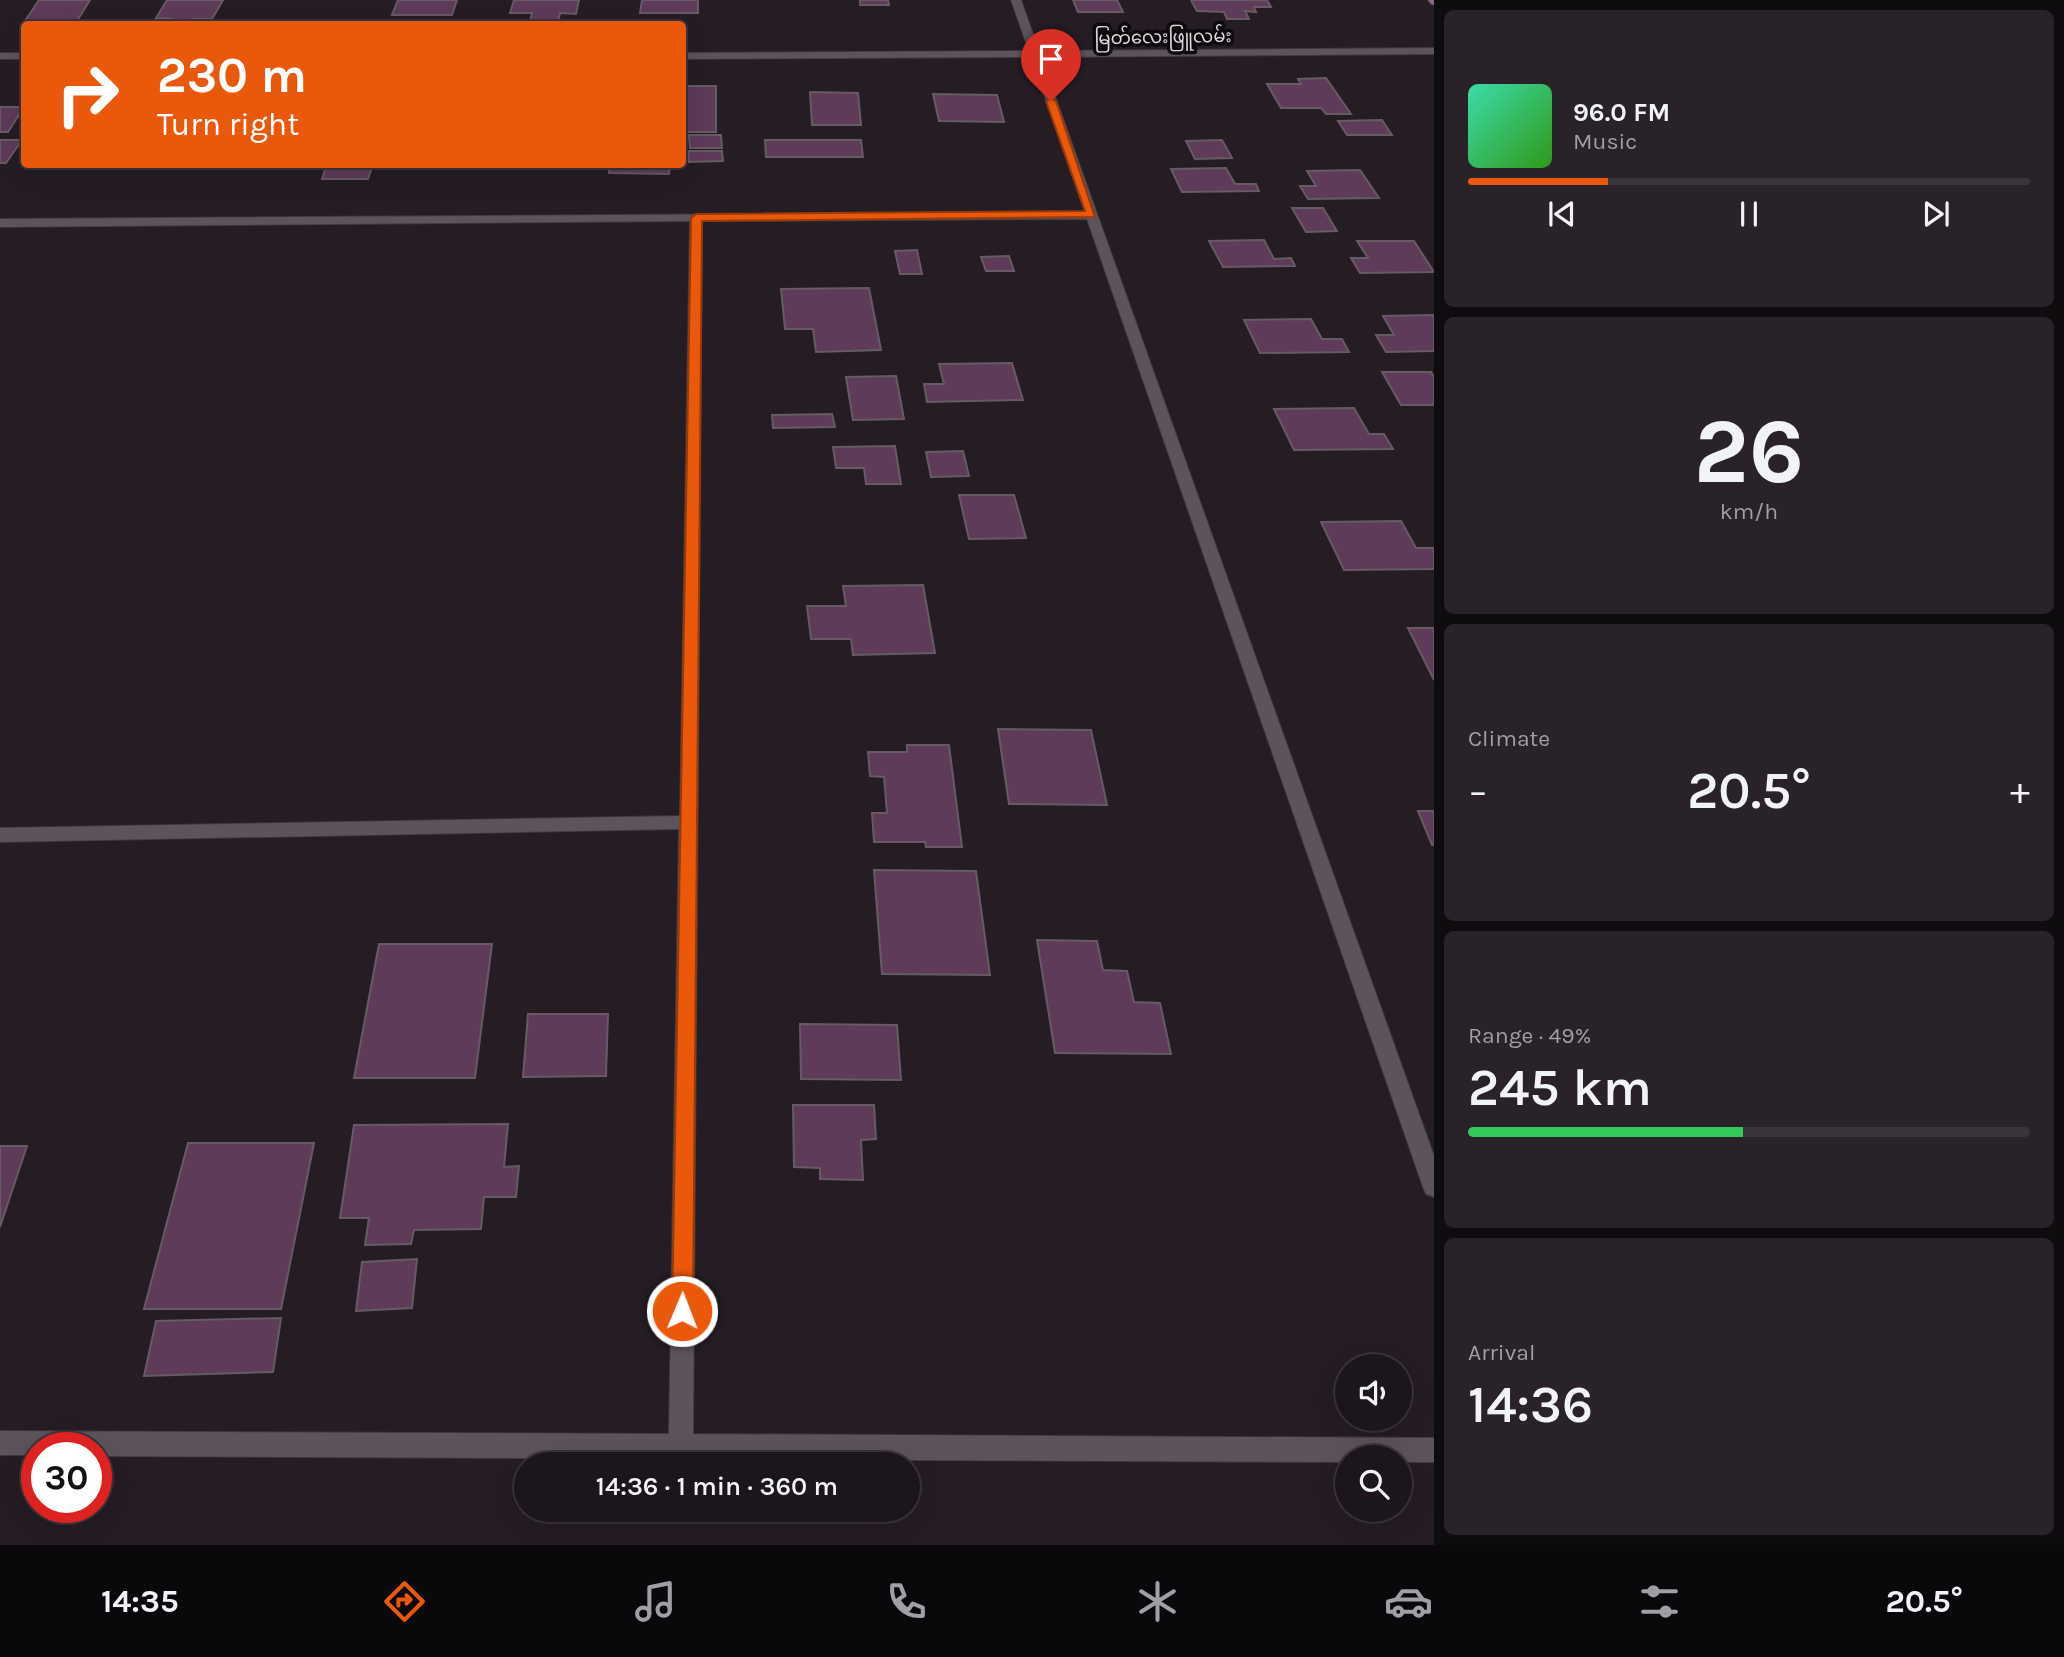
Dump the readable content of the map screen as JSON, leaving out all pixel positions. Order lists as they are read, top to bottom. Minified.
{"streets":{"street":["မြတ်လေးဖြူလမ်း"]},"page":{"turn":["230 m","Turn right"],"song":["96.0 FM","Music"],"tile":[["26","km/h"],"Climate",["Range · 49%","245 km"],["Arrival","14:36"]],"heat":["−","20.5°","+"],"limit":"30","trip":"14:36 · 1 min · 360 m","tabs":["14:35","20.5°"]}}
